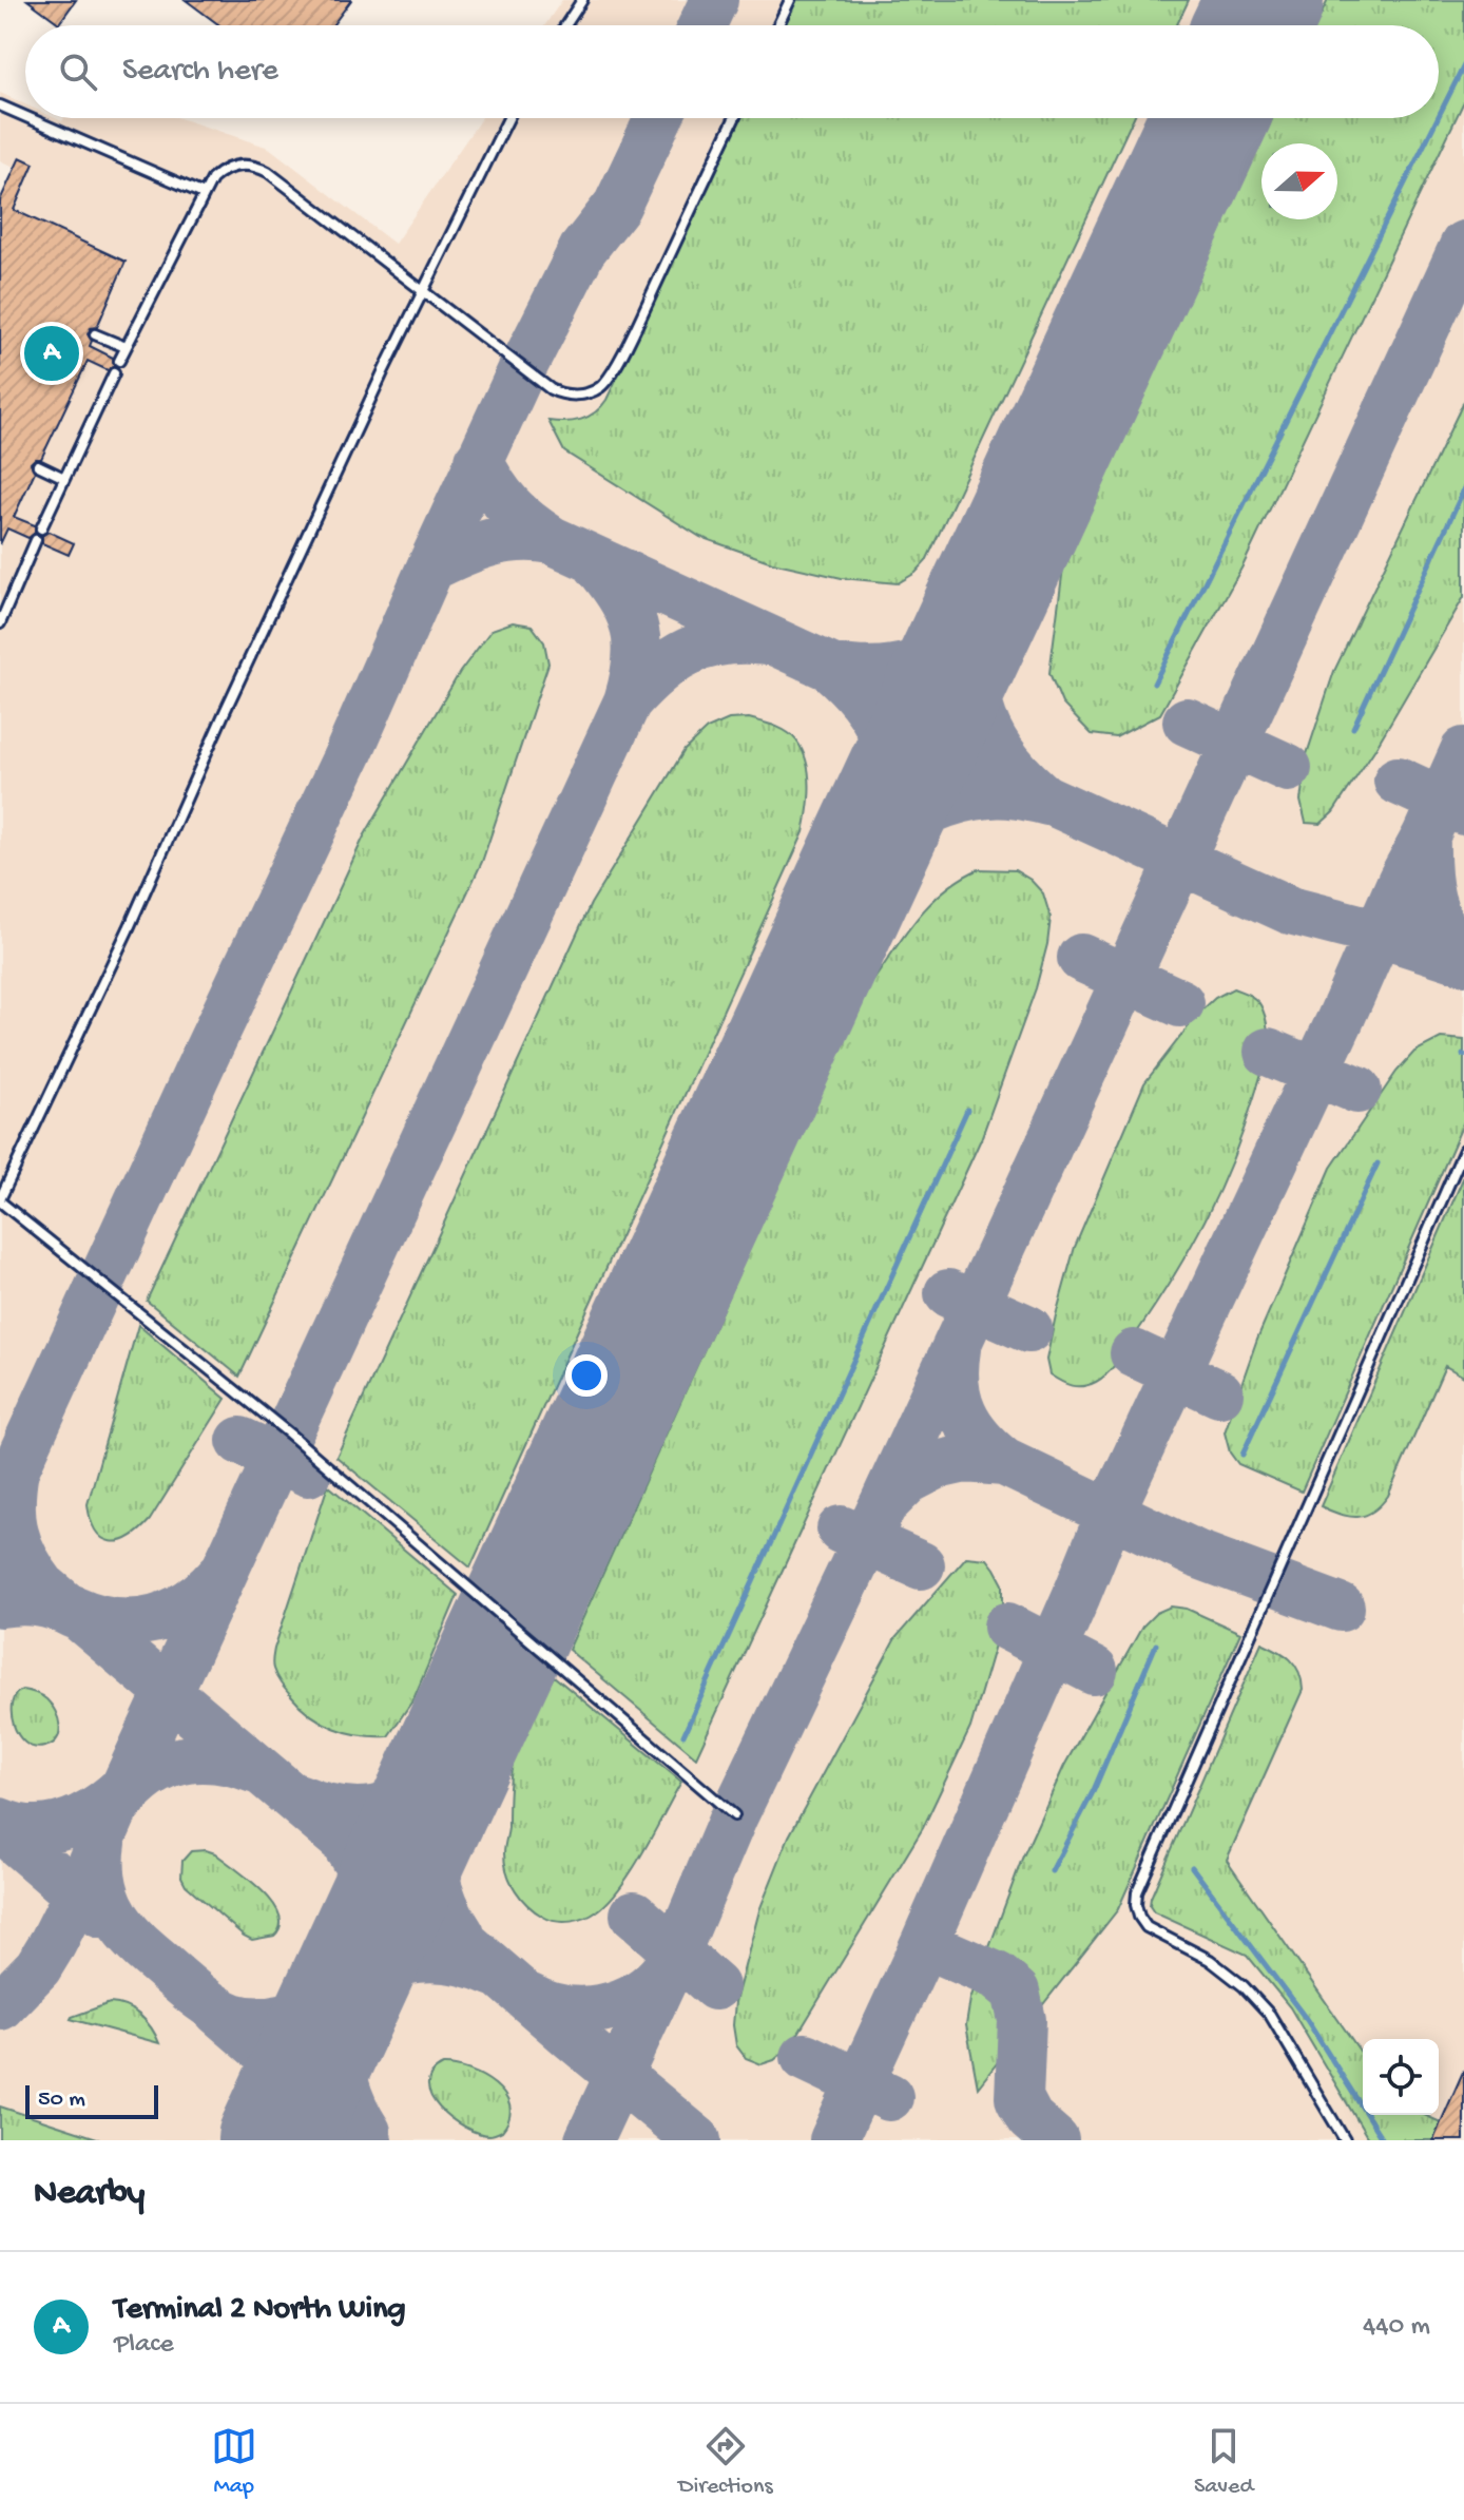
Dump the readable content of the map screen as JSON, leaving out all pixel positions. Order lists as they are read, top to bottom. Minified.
{"scale_bar":"50 m","north":"right","page":{"search":"Search here","pins":"A","scale":"50 m","heading":"Nearby","list":[{"mark":"A","name":"Terminal 2 North Wing","note":"Place","value":"440 m"}],"nav":["Map","Directions","Saved"]}}
